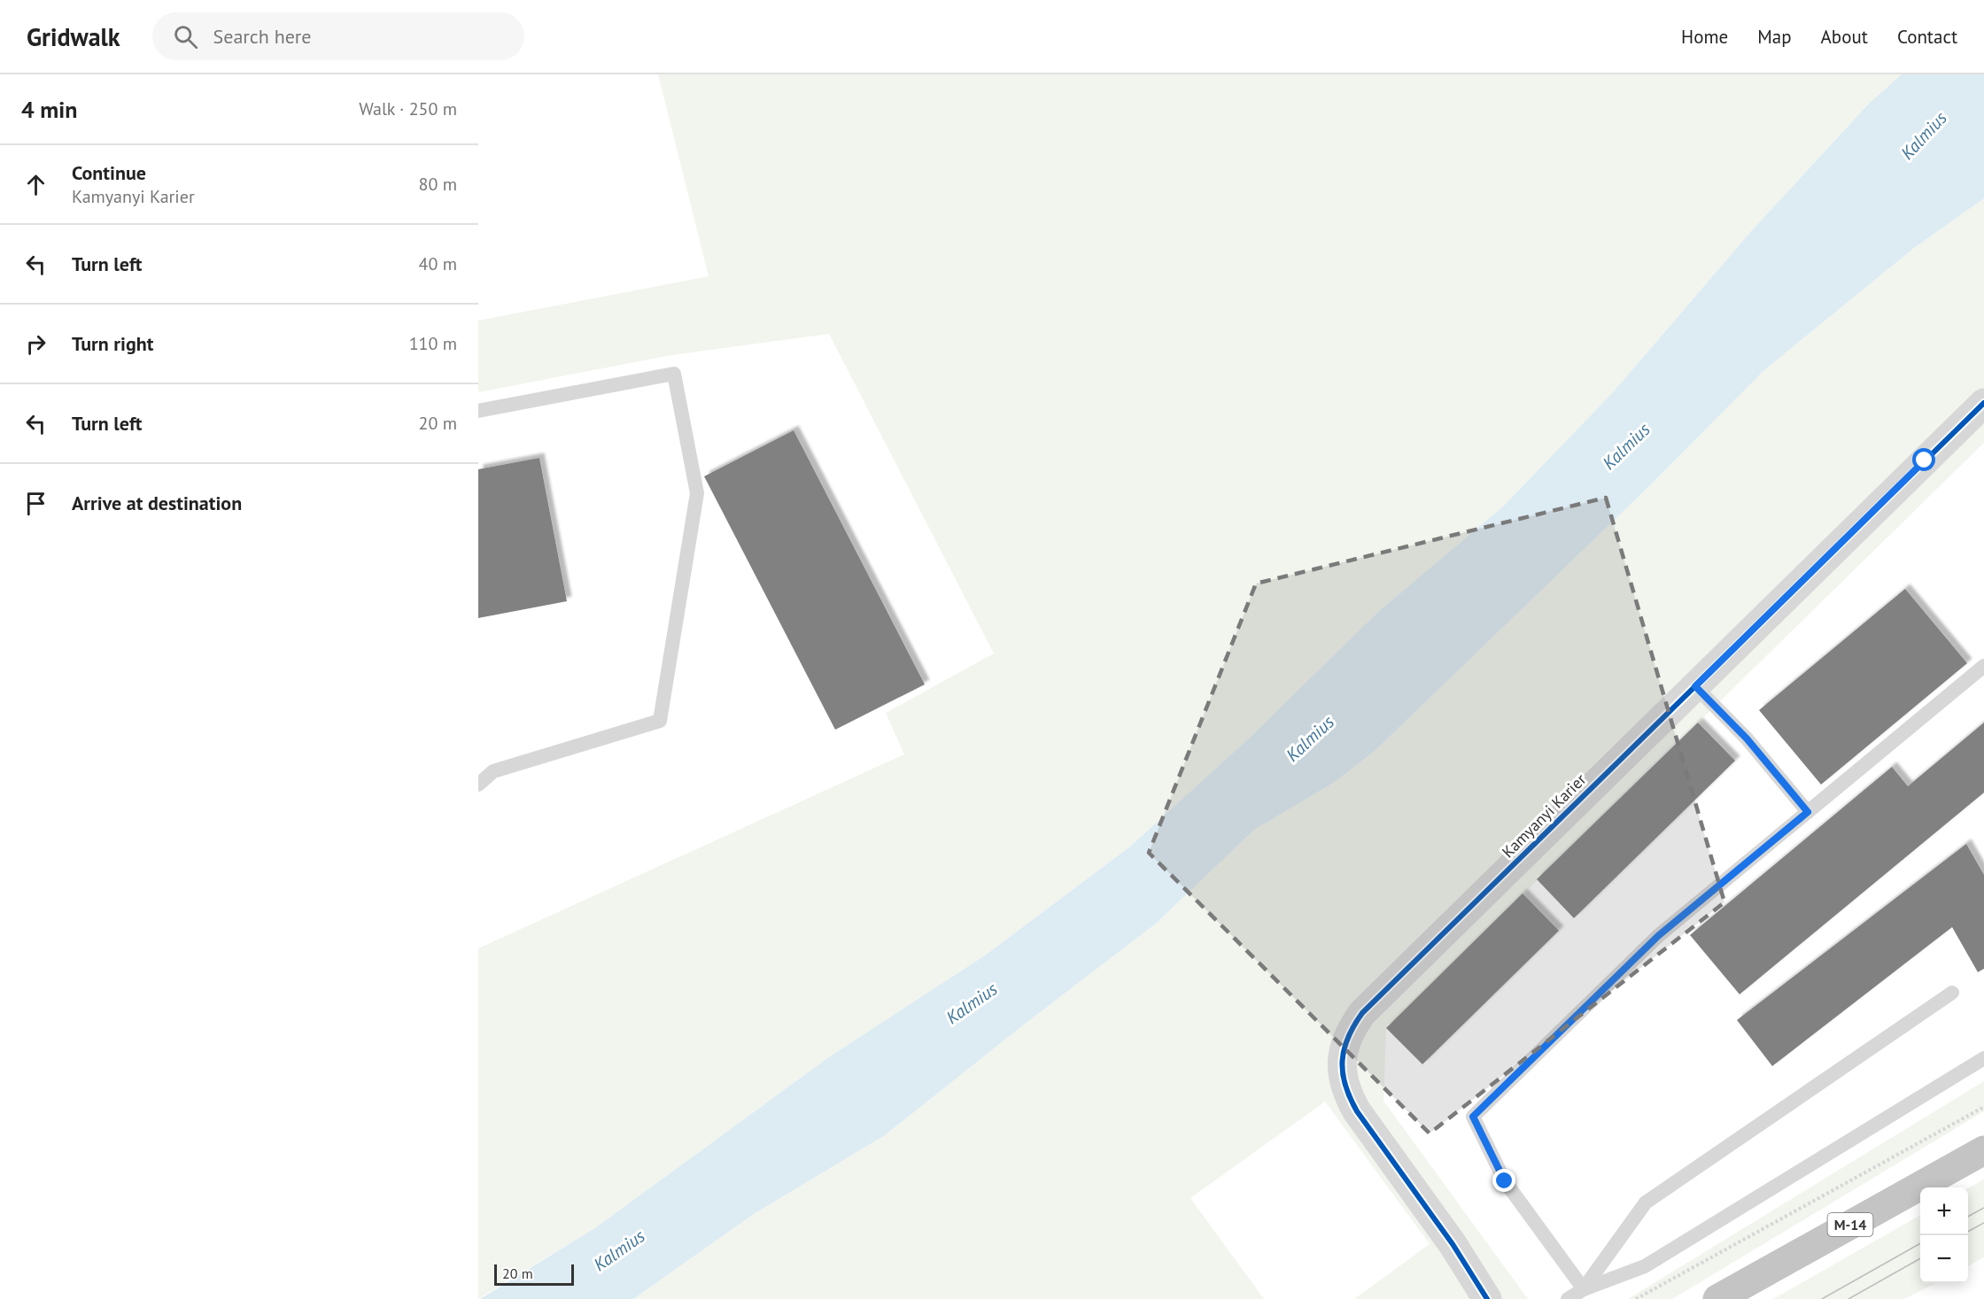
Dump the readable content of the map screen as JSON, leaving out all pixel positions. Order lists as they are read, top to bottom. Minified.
{"streets":{"highway":["М-14"],"street":["Kamyanyi Karier"]},"water":["Kalmius"],"scale_bar":"20 m","page":{"header":"Gridwalk","search":"Search here","nav":["Home","Map","About","Contact"],"heading":["4 min","Walk · 250 m"],"list":[["Continue","Kamyanyi Karier","80 m"],["Turn left","40 m"],["Turn right","110 m"],["Turn left","20 m"],"Arrive at destination"],"map_buttons":["+","−"],"scale":"20 m"}}
